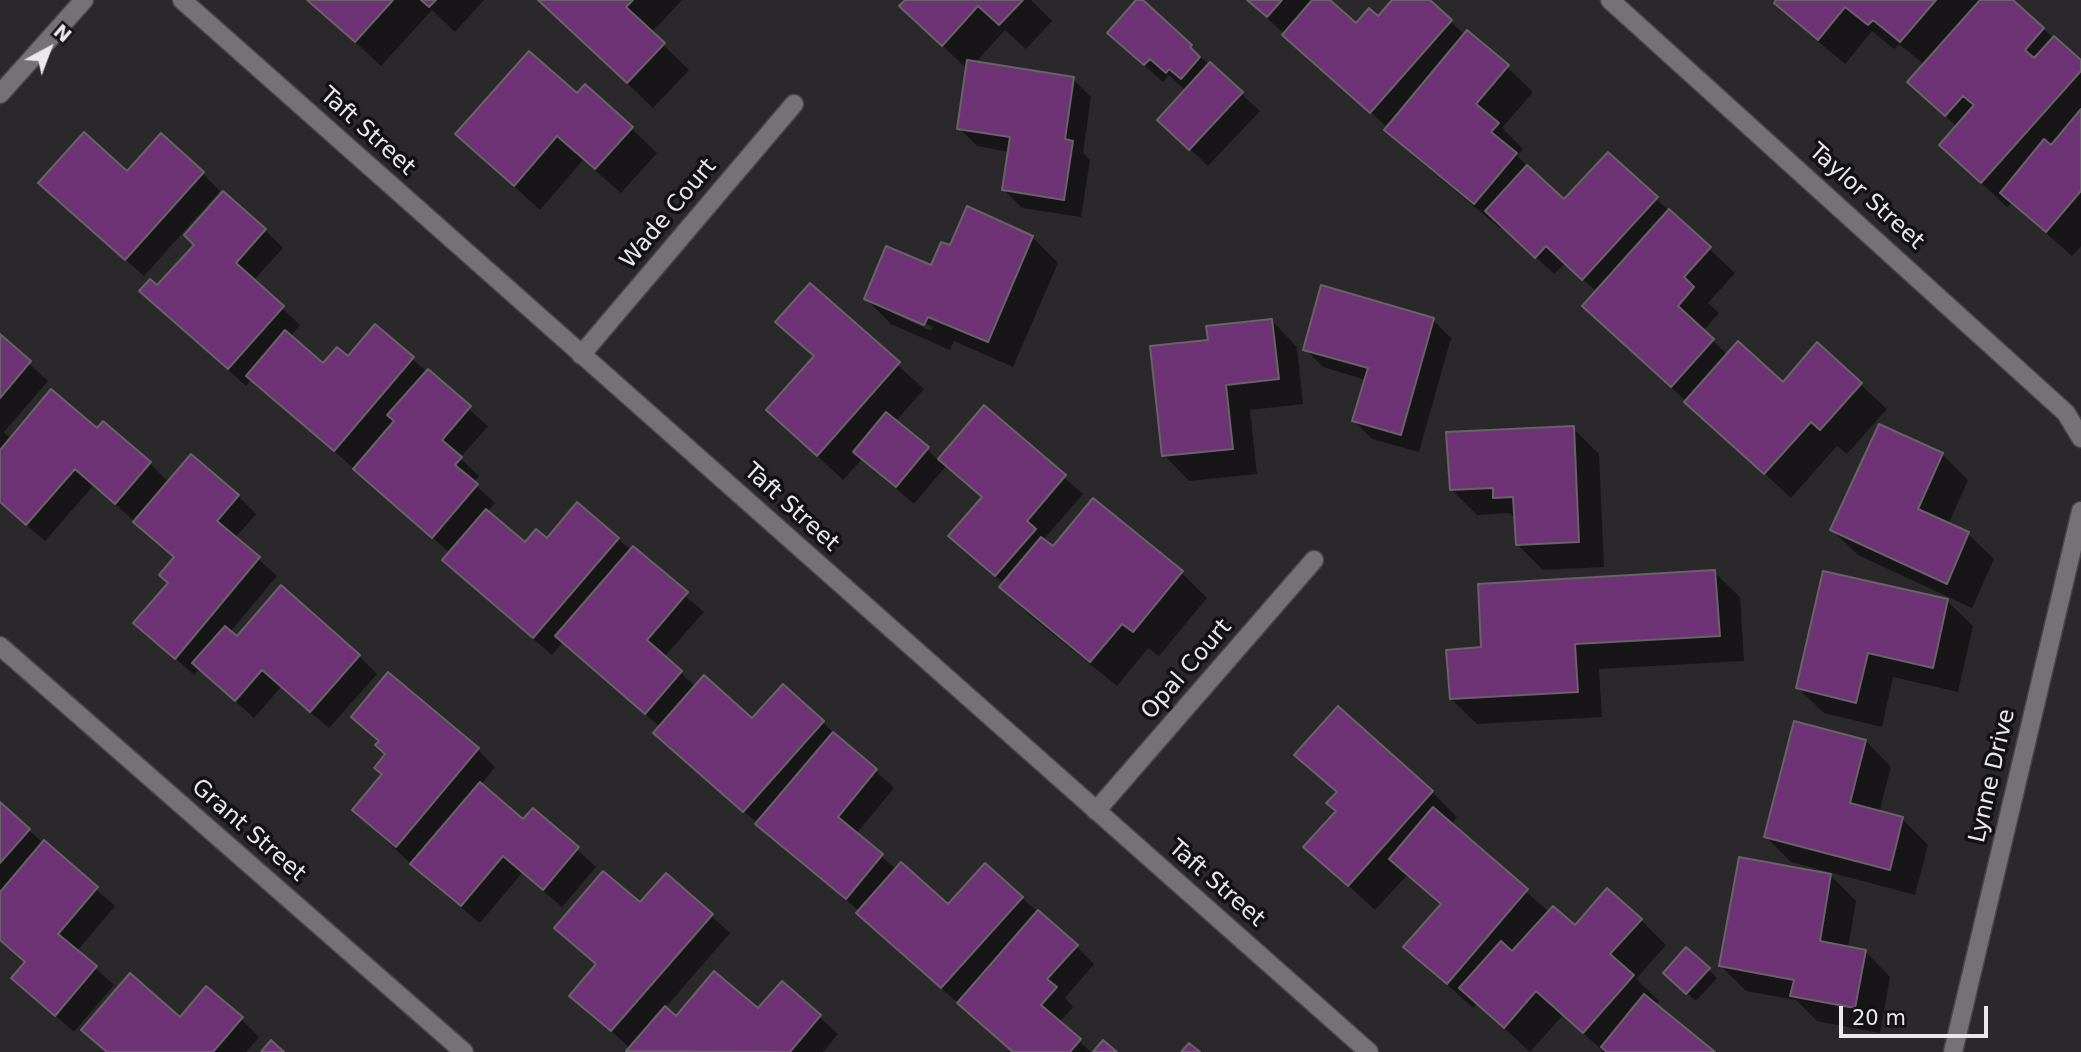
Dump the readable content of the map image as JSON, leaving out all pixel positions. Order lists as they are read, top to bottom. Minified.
{"streets":{"street":["Taft Street","Taylor Street","Wade Court","Opal Court","Lynne Drive","Grant Street"]},"crossings":[["Taft Street","Wade Court"],["Taft Street","Opal Court"]],"scale_bar":"20 m","north":"top right"}
